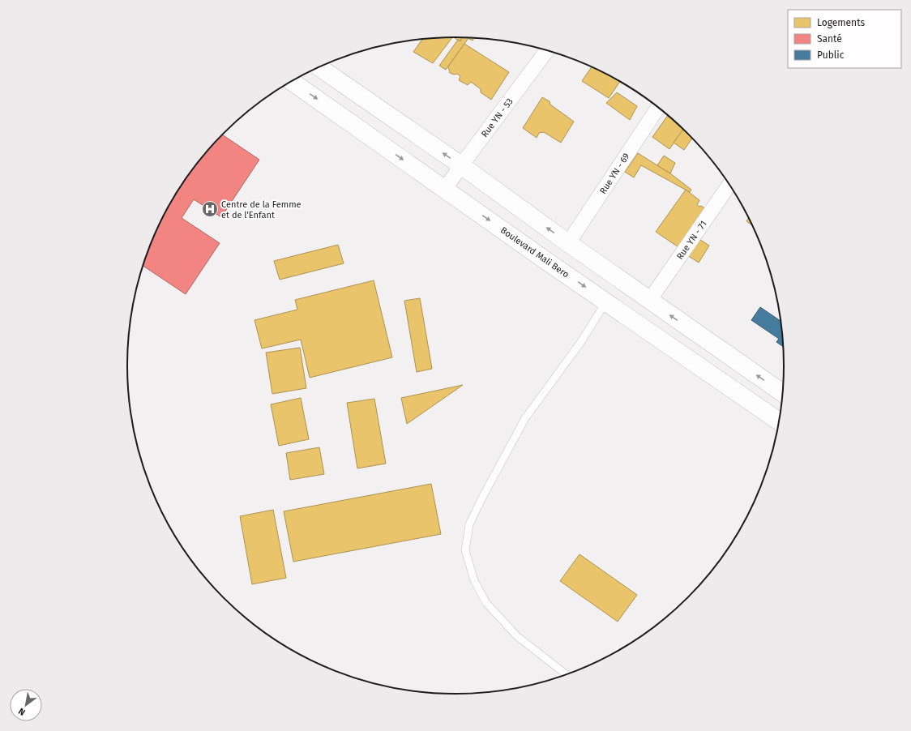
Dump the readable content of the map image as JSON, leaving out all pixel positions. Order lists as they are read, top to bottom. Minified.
{"streets":{"main road":["Boulevard Mali Bero"],"street":["Rue YN - 53","Rue YN - 69","Rue YN - 71"]},"crossings":[["Rue YN - 53","Boulevard Mali Bero"]],"places":{"hospital":["Centre de la Femme et de l'Enfant"]},"legend":["Logements","Santé","Public"],"north":"bottom left"}
